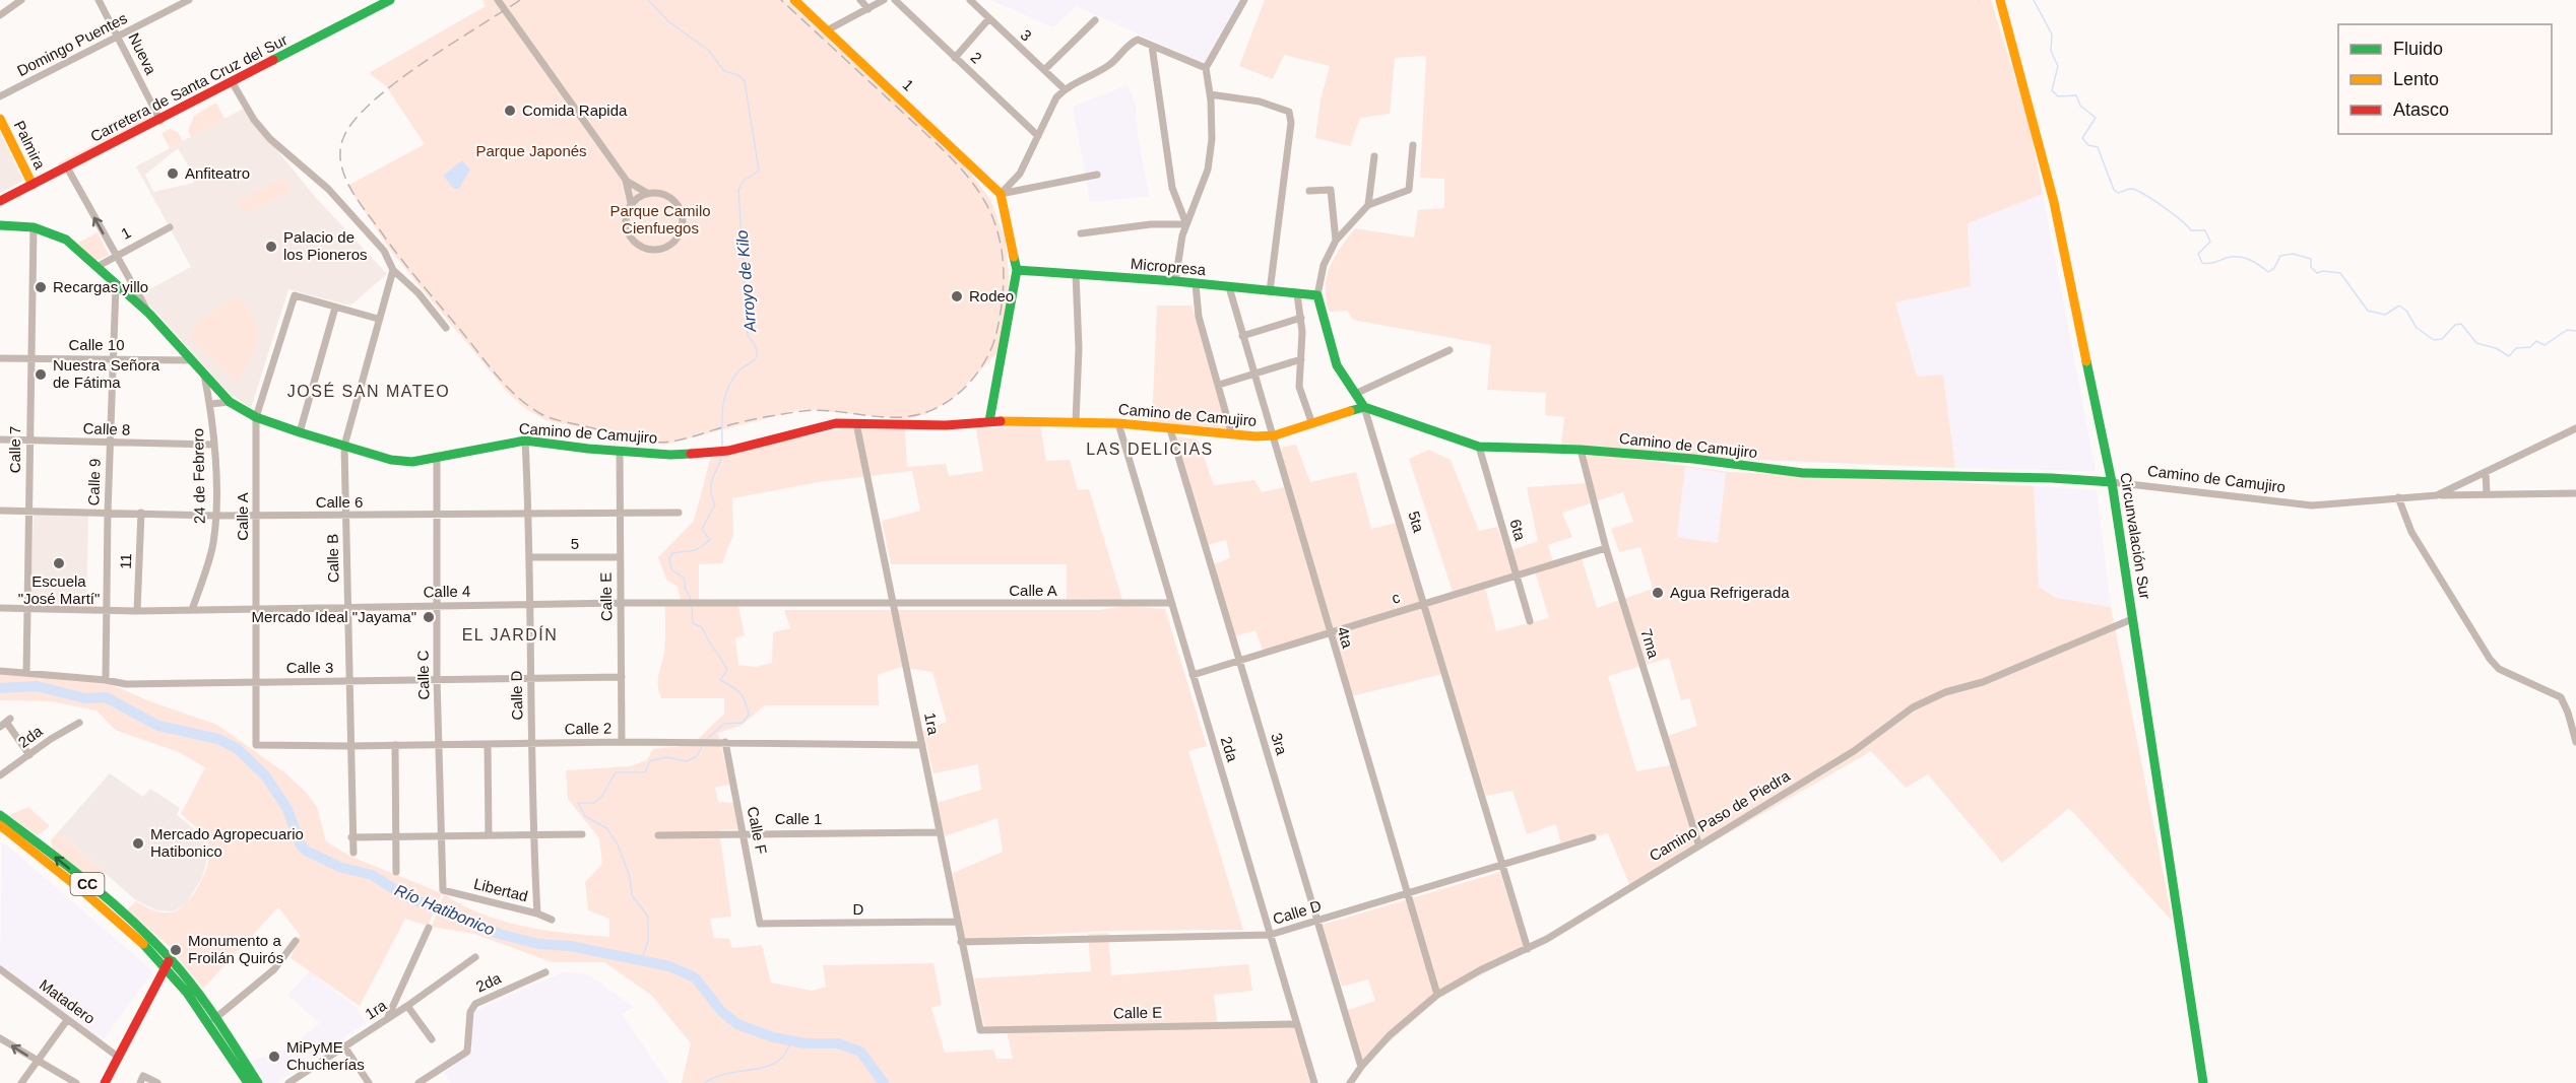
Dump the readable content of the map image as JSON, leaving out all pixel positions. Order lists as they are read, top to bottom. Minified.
{"streets":{"street":["3","Domingo Puentes","Nueva","2","1","Carretera de Santa Cruz del Sur","Palmira","Micropresa","Calle 10","Camino de Camujiro","Calle 8","Calle 7","24 de Febrero","Calle 9","Calle 6","Calle A","5ta","6ta","Circunvalación Sur","5","Calle B","11","Calle 4","Calle E","c","4ta","7ma","Calle 3","Calle C","Calle D","1ra","Calle 2","2da","3ra","Camino Paso de Piedra","Calle 1","Calle F","CC","Libertad","D","Matadero"]},"crossings":[["Domingo Puentes","Nueva"],["Nueva","Carretera de Santa Cruz del Sur"],["1","Camino de Camujiro"],["Carretera de Santa Cruz del Sur","Palmira"],["Micropresa","5ta"],["Micropresa","4ta"],["Calle 10","Camino de Camujiro"],["Calle 10","Calle 7"],["Calle 10","Calle 9"],["Camino de Camujiro","Calle 7"],["Camino de Camujiro","24 de Febrero"],["Camino de Camujiro","Calle 9"],["Camino de Camujiro","Calle A"],["Camino de Camujiro","5ta"],["Camino de Camujiro","6ta"],["Camino de Camujiro","Circunvalación Sur"],["Camino de Camujiro","Calle B"],["Camino de Camujiro","Calle E"],["Camino de Camujiro","4ta"],["Camino de Camujiro","7ma"],["Camino de Camujiro","Calle C"],["Camino de Camujiro","Calle D"],["Camino de Camujiro","1ra"],["Camino de Camujiro","2da"],["Camino de Camujiro","3ra"],["Calle 8","Calle 7"],["Calle 8","24 de Febrero"],["Calle 8","Calle 9"],["Calle 7","Calle 6"],["Calle 7","Calle 4"],["Calle 7","Calle 3"],["24 de Febrero","Calle 6"],["24 de Febrero","Calle 4"],["Calle 9","Calle 6"],["Calle 9","Calle 4"],["Calle 9","Calle 3"],["Calle 6","Calle A"],["Calle 6","Calle B"],["Calle 6","11"],["Calle 6","Calle E"],["Calle 6","Calle C"],["Calle 6","Calle D"],["Calle A","Calle 4"],["Calle A","Calle 3"],["Calle A","1ra"],["Calle A","Calle 2"],["Calle A","2da"],["5ta","c"],["5ta","Calle D"],["5ta","Camino Paso de Piedra"],["6ta","c"],["Circunvalación Sur","Camino Paso de Piedra"],["5","Calle E"],["5","Calle D"],["Calle B","Calle 4"],["Calle B","Calle 3"],["Calle B","Calle 2"],["11","Calle 4"],["Calle 4","Calle E"],["Calle 4","Calle C"],["Calle 4","Calle D"],["Calle 4","1ra"],["Calle E","Calle 3"],["Calle E","1ra"],["Calle E","Calle 2"],["Calle E","2da"],["c","4ta"],["c","7ma"],["c","2da"],["c","3ra"],["4ta","Calle D"],["4ta","Camino Paso de Piedra"],["7ma","Camino Paso de Piedra"],["Calle 3","Calle C"],["Calle 3","Calle D"],["Calle C","Calle 2"],["Calle C","Libertad"],["Calle D","1ra"],["Calle D","Calle 2"],["Calle D","2da"],["Calle D","3ra"],["Calle D","Libertad"],["1ra","Calle 2"],["1ra","Calle 1"],["1ra","D"],["Calle 2","Calle F"],["3ra","Camino Paso de Piedra"],["Calle 1","Calle F"],["Calle F","D"]],"districts":["JOSÉ SAN MATEO","LAS DELICIAS","EL JARDÍN"],"water":["Arroyo de Kilo","Río Hatibonico"],"parks":["Parque Japonés","Parque Camilo Cienfuegos"],"places":["Comida Rapida","Anfiteatro","Palacio de los Pioneros","Recargas yillo","Rodeo","Nuestra Señora de Fátima","Escuela \"José Martí\"","Agua Refrigerada","Mercado Ideal \"Jayama\"","Mercado Agropecuario Hatibonico","Monumento a Froilán Quirós","MiPyME Chucherías"],"legend":["Fluido","Lento","Atasco"]}
